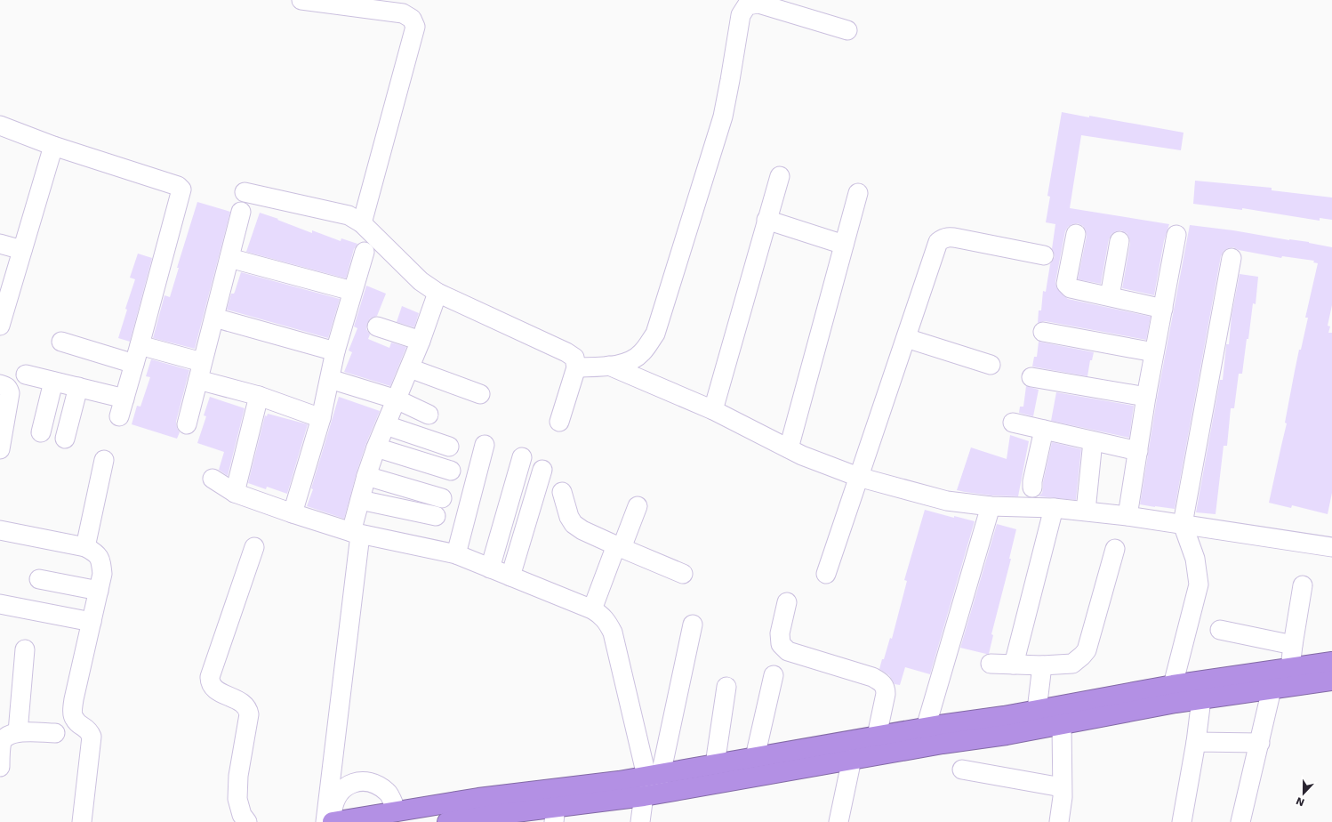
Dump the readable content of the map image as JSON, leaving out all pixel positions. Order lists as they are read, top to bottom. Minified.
{"north":"bottom"}
